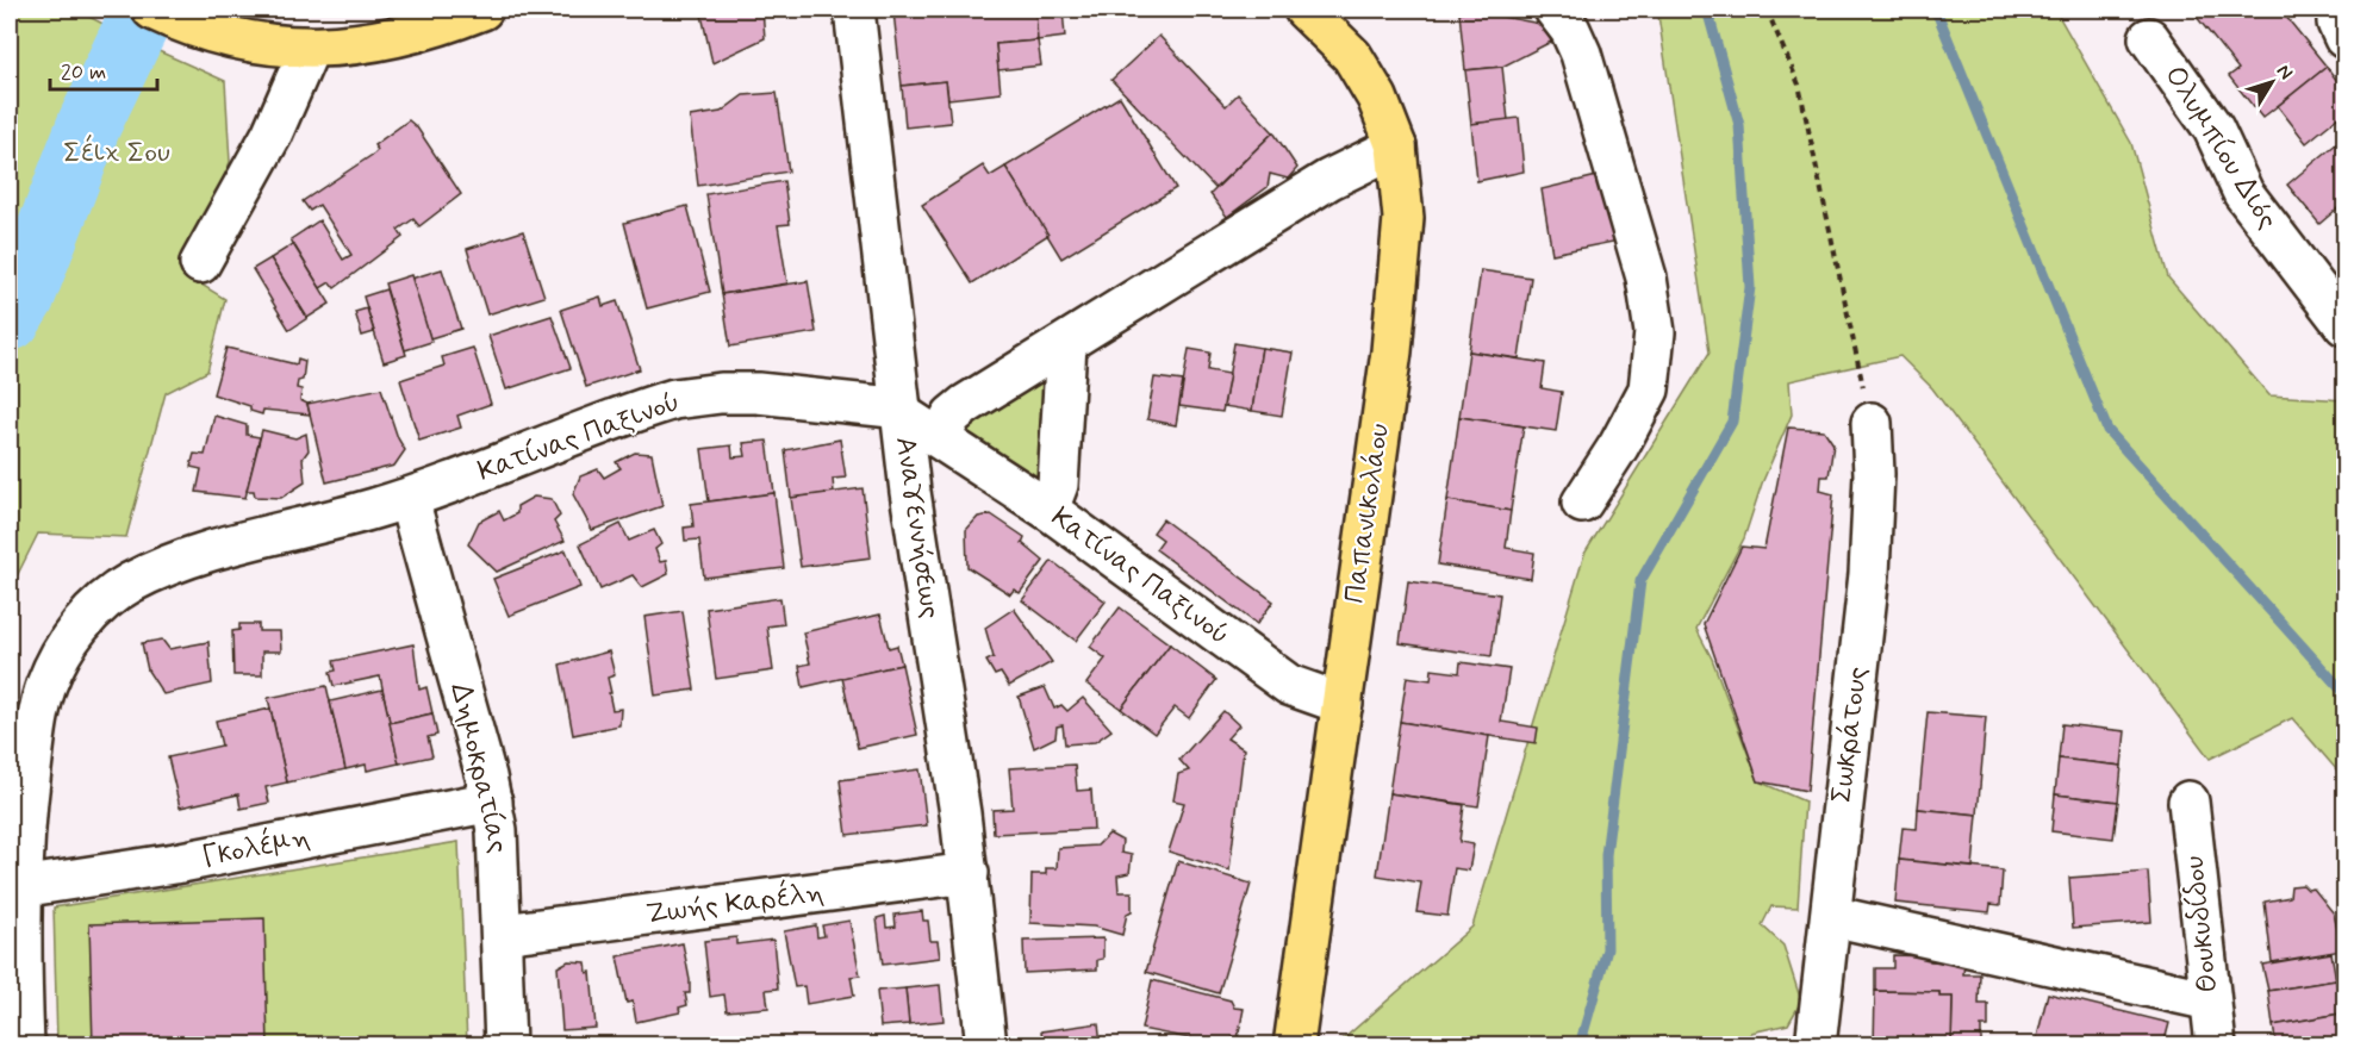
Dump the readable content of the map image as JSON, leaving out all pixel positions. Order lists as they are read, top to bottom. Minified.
{"streets":{"main road":["Παπανικολάου"],"street":["Ολυμπίου Διός","Κατίνας Παξινού","Αναγεννήσεως","Σωκράτους","Δημοκρατίας","Γκολέμη","Ζωής Καρέλη","Θουκυδίδου"]},"crossings":[["Κατίνας Παξινού","Παπανικολάου"],["Κατίνας Παξινού","Αναγεννήσεως"],["Κατίνας Παξινού","Δημοκρατίας"],["Κατίνας Παξινού","Γκολέμη"],["Αναγεννήσεως","Ζωής Καρέλη"],["Δημοκρατίας","Γκολέμη"],["Δημοκρατίας","Ζωής Καρέλη"]],"parks":["Σέιχ Σου"],"scale_bar":"20 m","north":"top right"}
